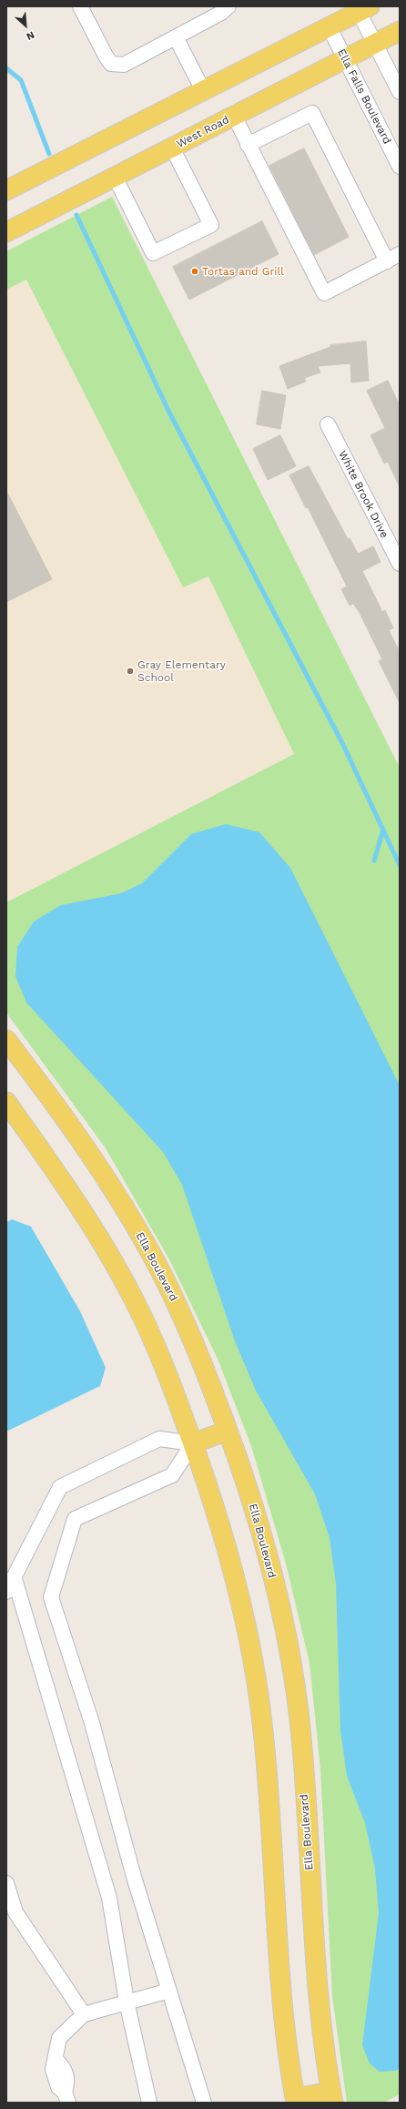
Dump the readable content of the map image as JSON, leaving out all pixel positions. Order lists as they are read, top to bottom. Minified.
{"streets":{"main road":["West Road","Ella Boulevard"],"street":["Ella Falls Boulevard","White Brook Drive"]},"crossings":[["Ella Falls Boulevard","West Road"]],"places":["Tortas and Grill","Gray Elementary School"],"north":"bottom right"}
